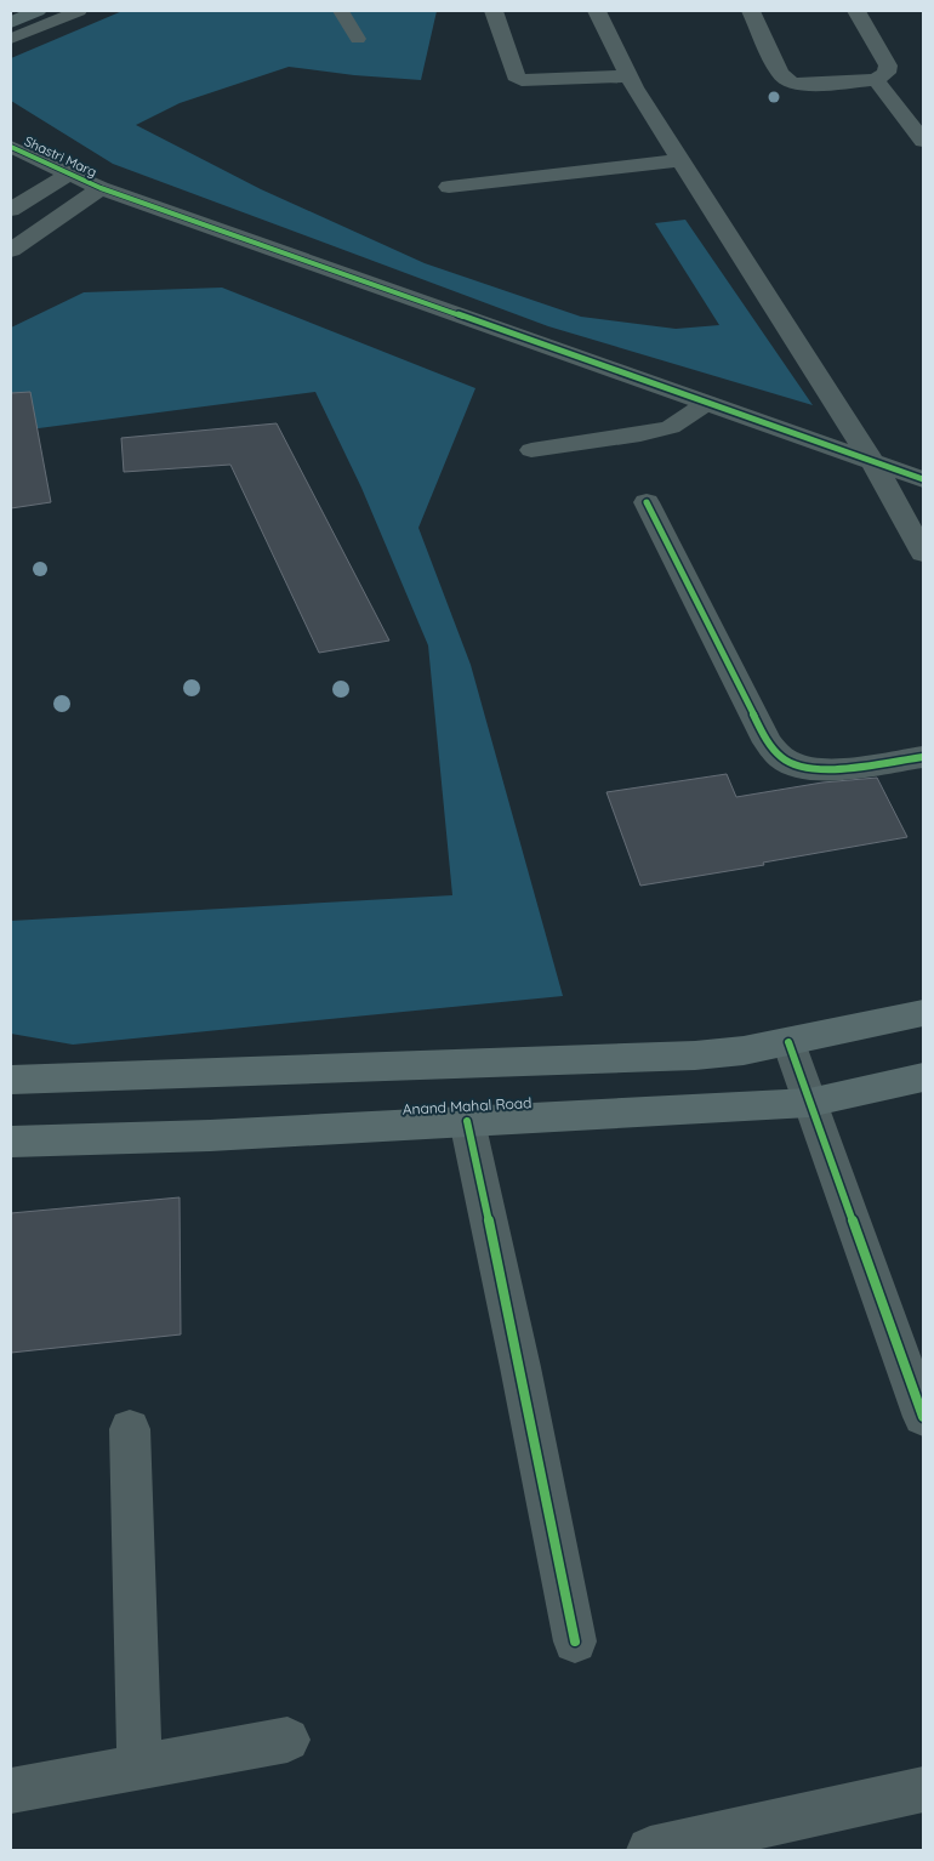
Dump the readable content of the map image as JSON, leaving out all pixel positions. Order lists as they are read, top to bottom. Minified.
{"streets":{"main road":["Anand Mahal Road"],"street":["Shastri Marg"]}}
